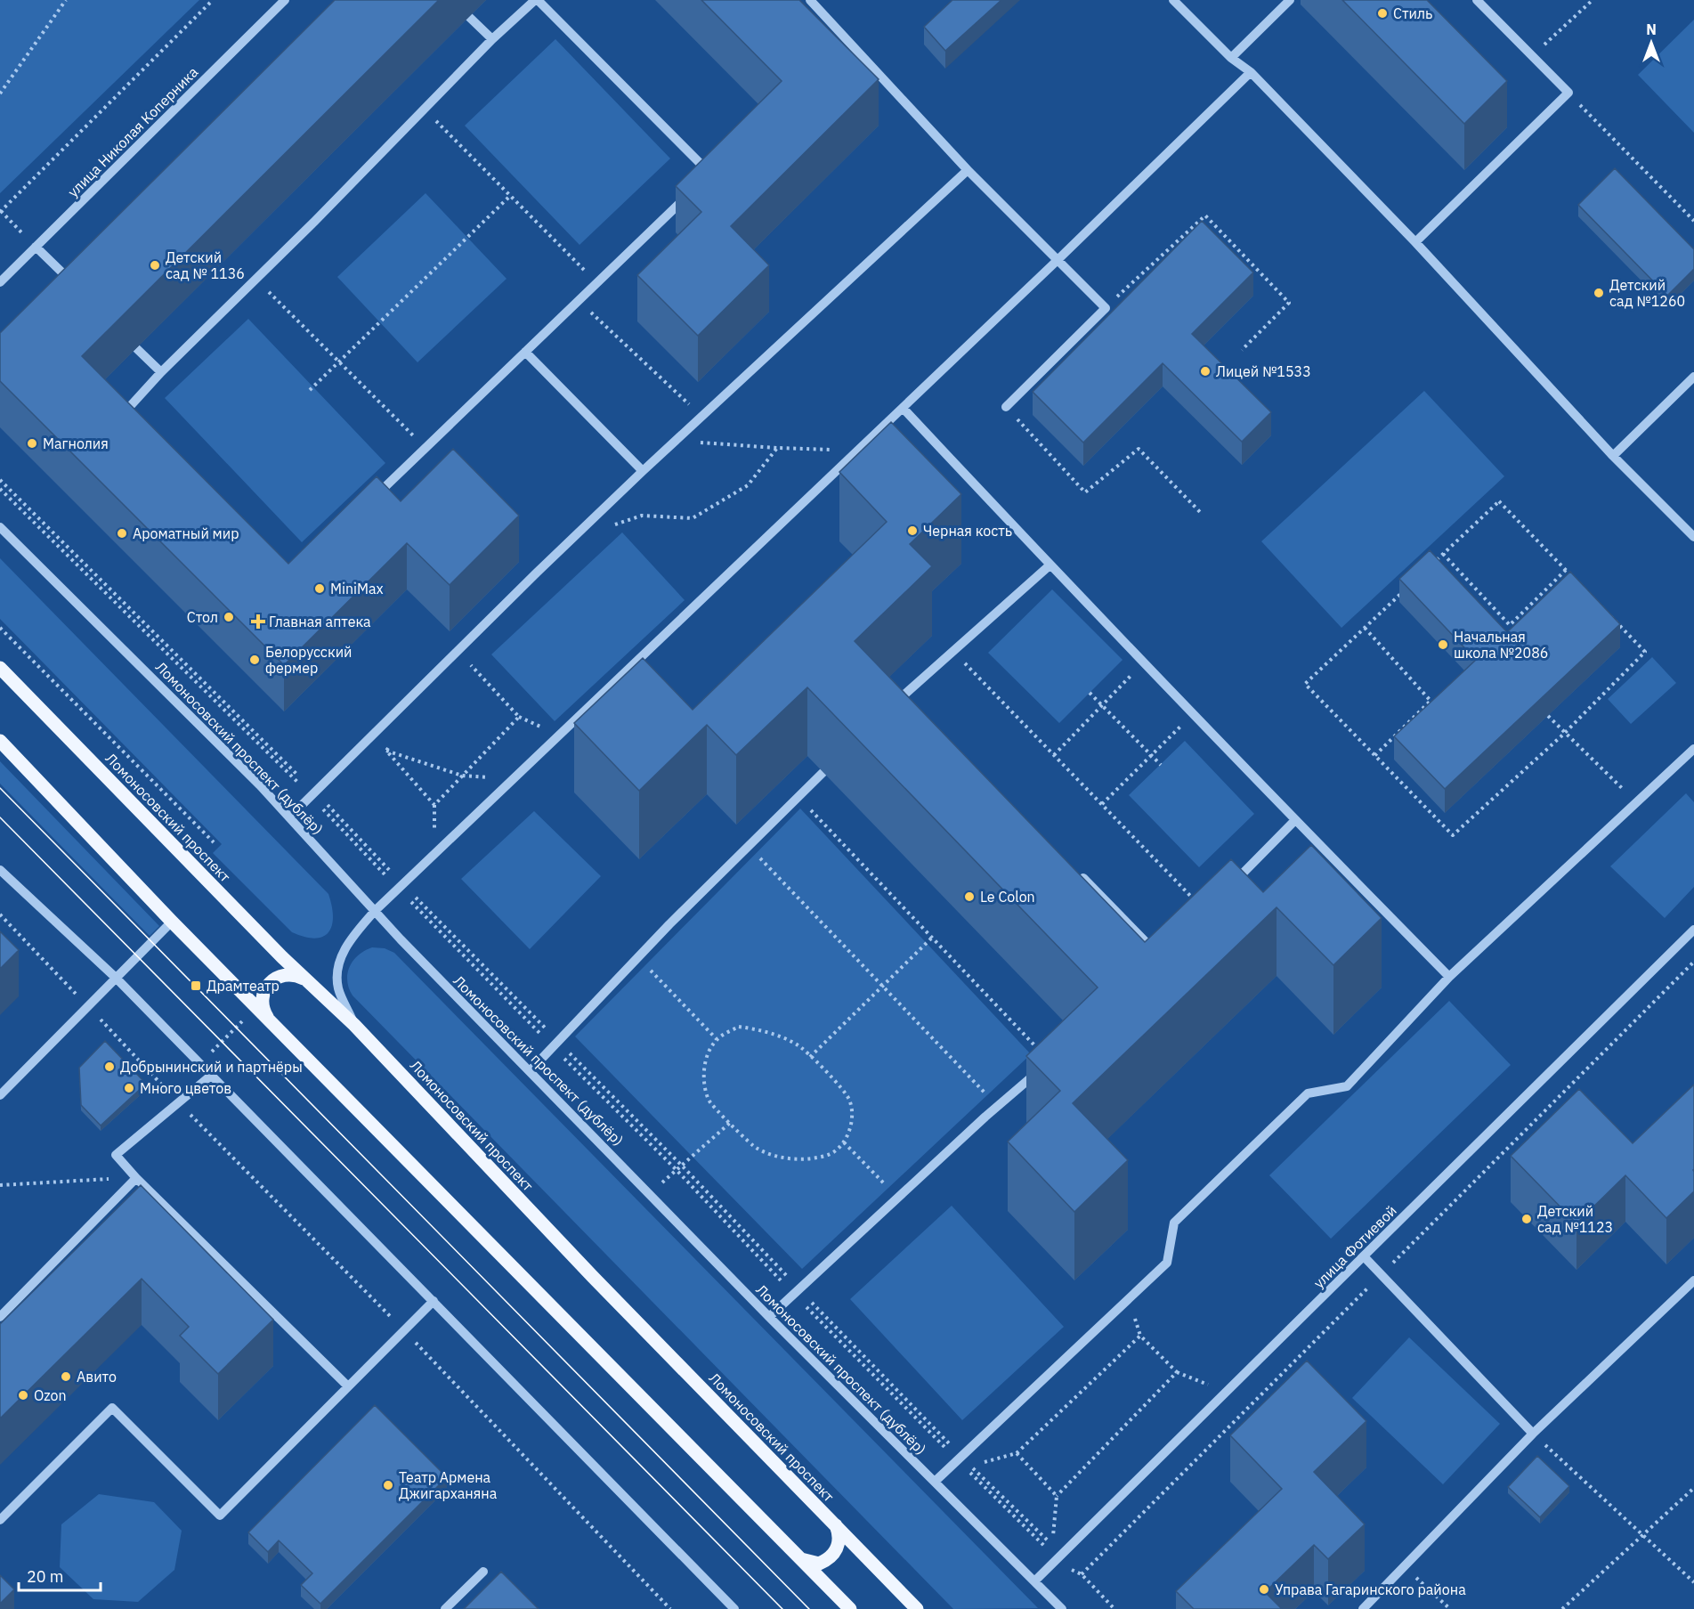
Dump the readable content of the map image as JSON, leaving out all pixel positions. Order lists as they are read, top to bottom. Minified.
{"streets":{"main road":["Ломоносовский проспект"],"street":["улица Николая Коперника","Ломоносовский проспект (дублёр)","улица Фотиевой"]},"crossings":[["Ломоносовский проспект (дублёр)","улица Фотиевой"]],"places":{"other":["Стиль","Детский сад № 1136","Детский сад №1260","Лицей №1533","Магнолия","Черная кость","Ароматный мир","MiniMax","Стол","Начальная школа №2086","Белорусский фермер","Le Colon","Добрынинский и партнёры","Много цветов","Детский сад №1123","Авито","Ozon","Театр Армена Джигарханяна","Управа Гагаринского района"],"health":["Главная аптека"],"transit":["Драмтеатр"]},"scale_bar":"20 m","north":"top"}
